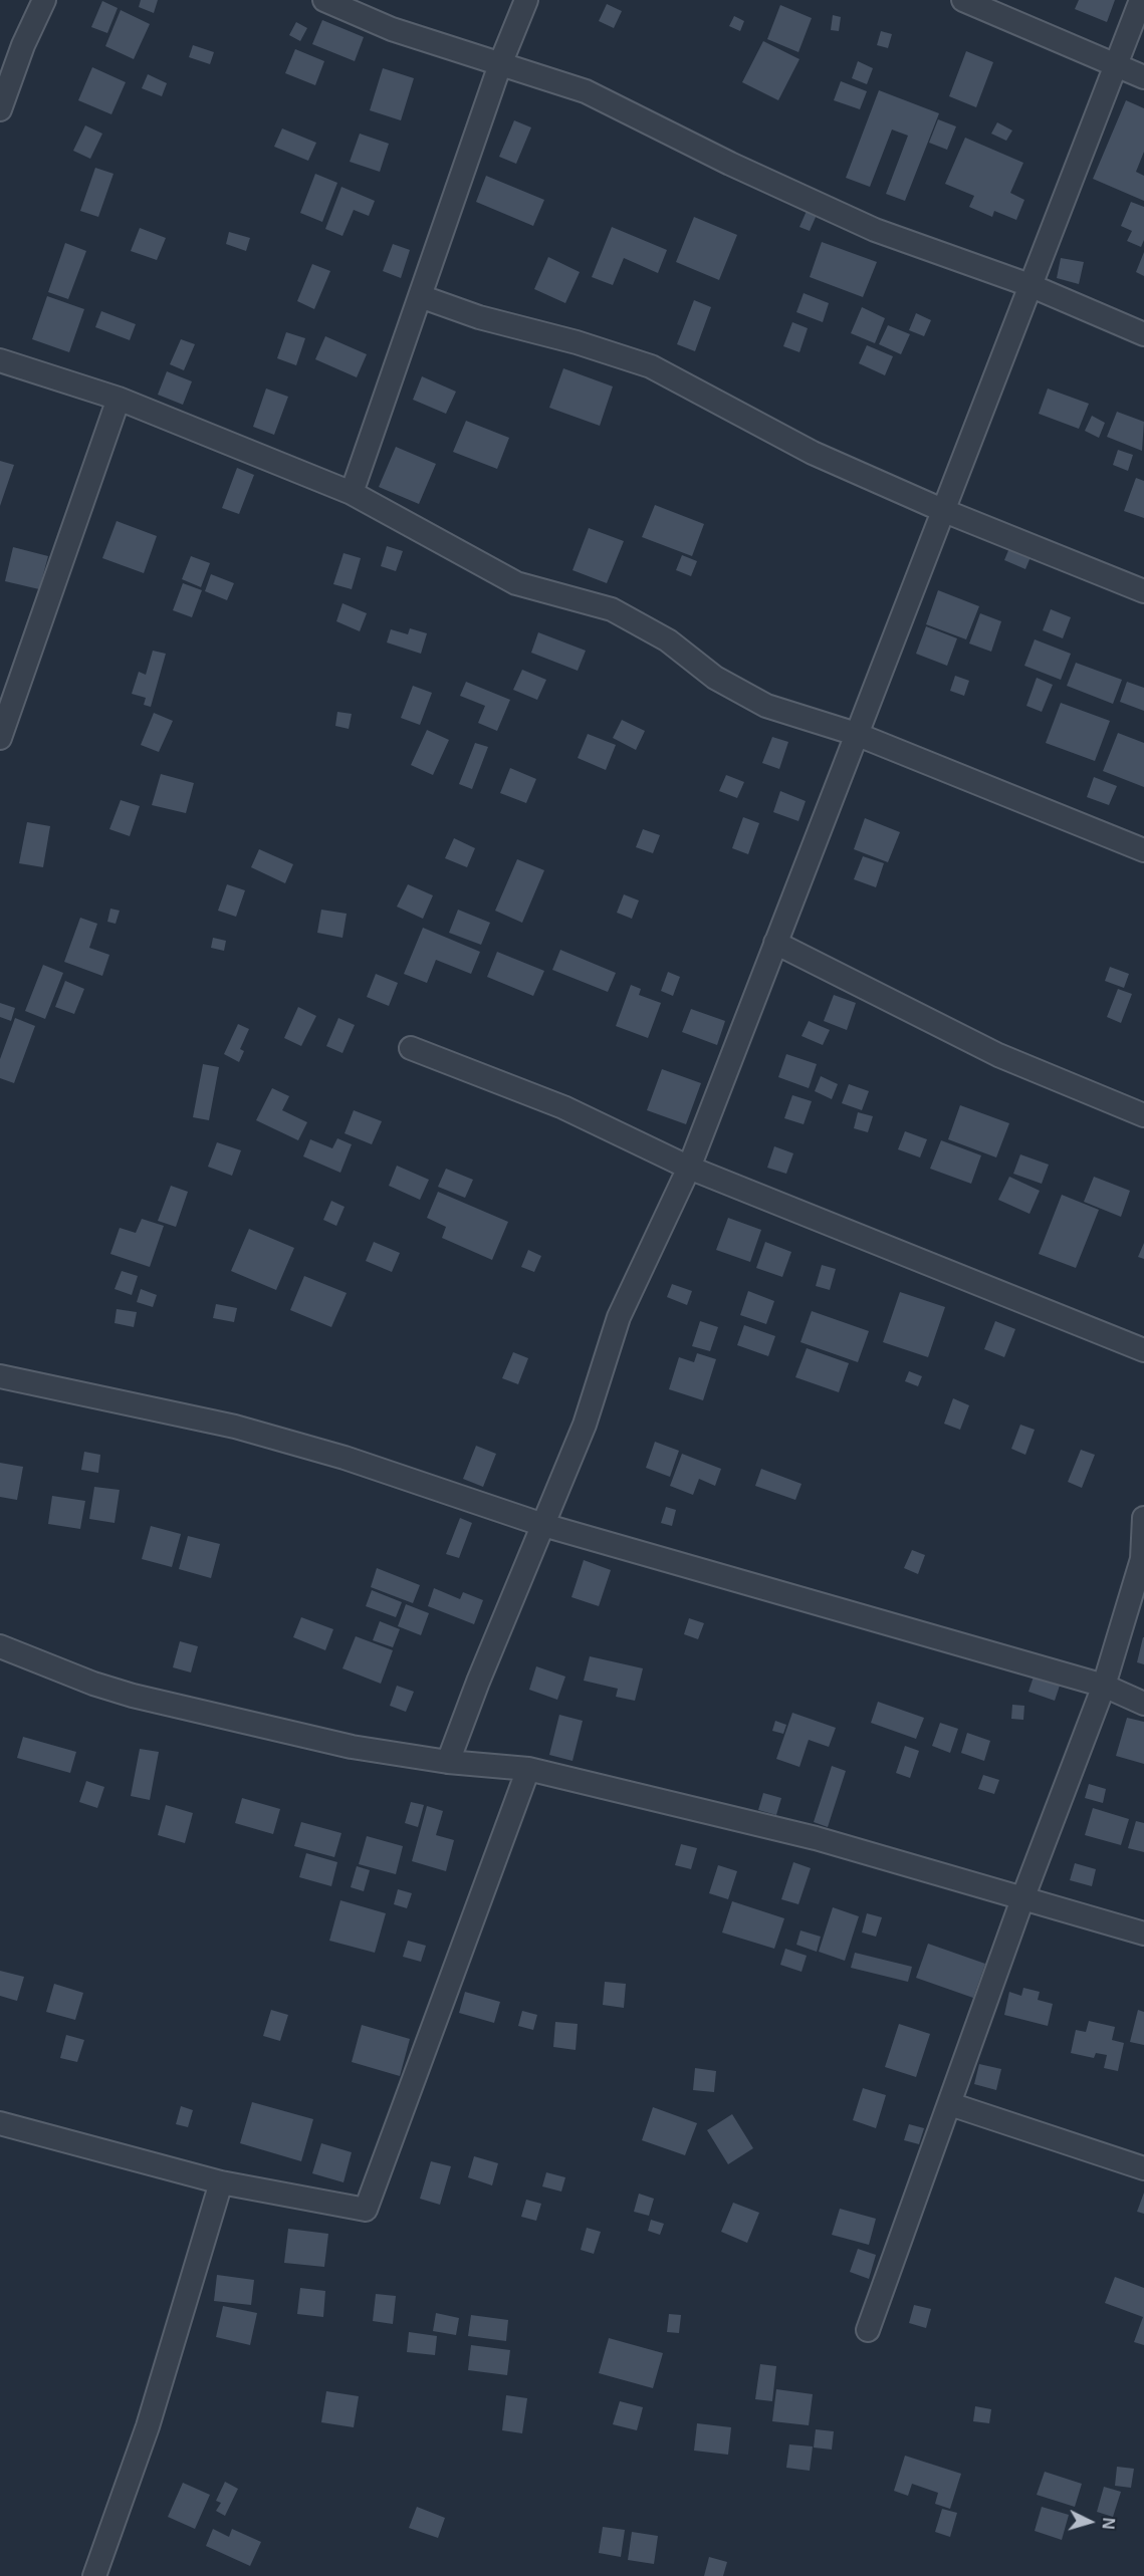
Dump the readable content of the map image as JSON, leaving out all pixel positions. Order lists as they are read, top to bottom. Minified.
{"north":"right"}
